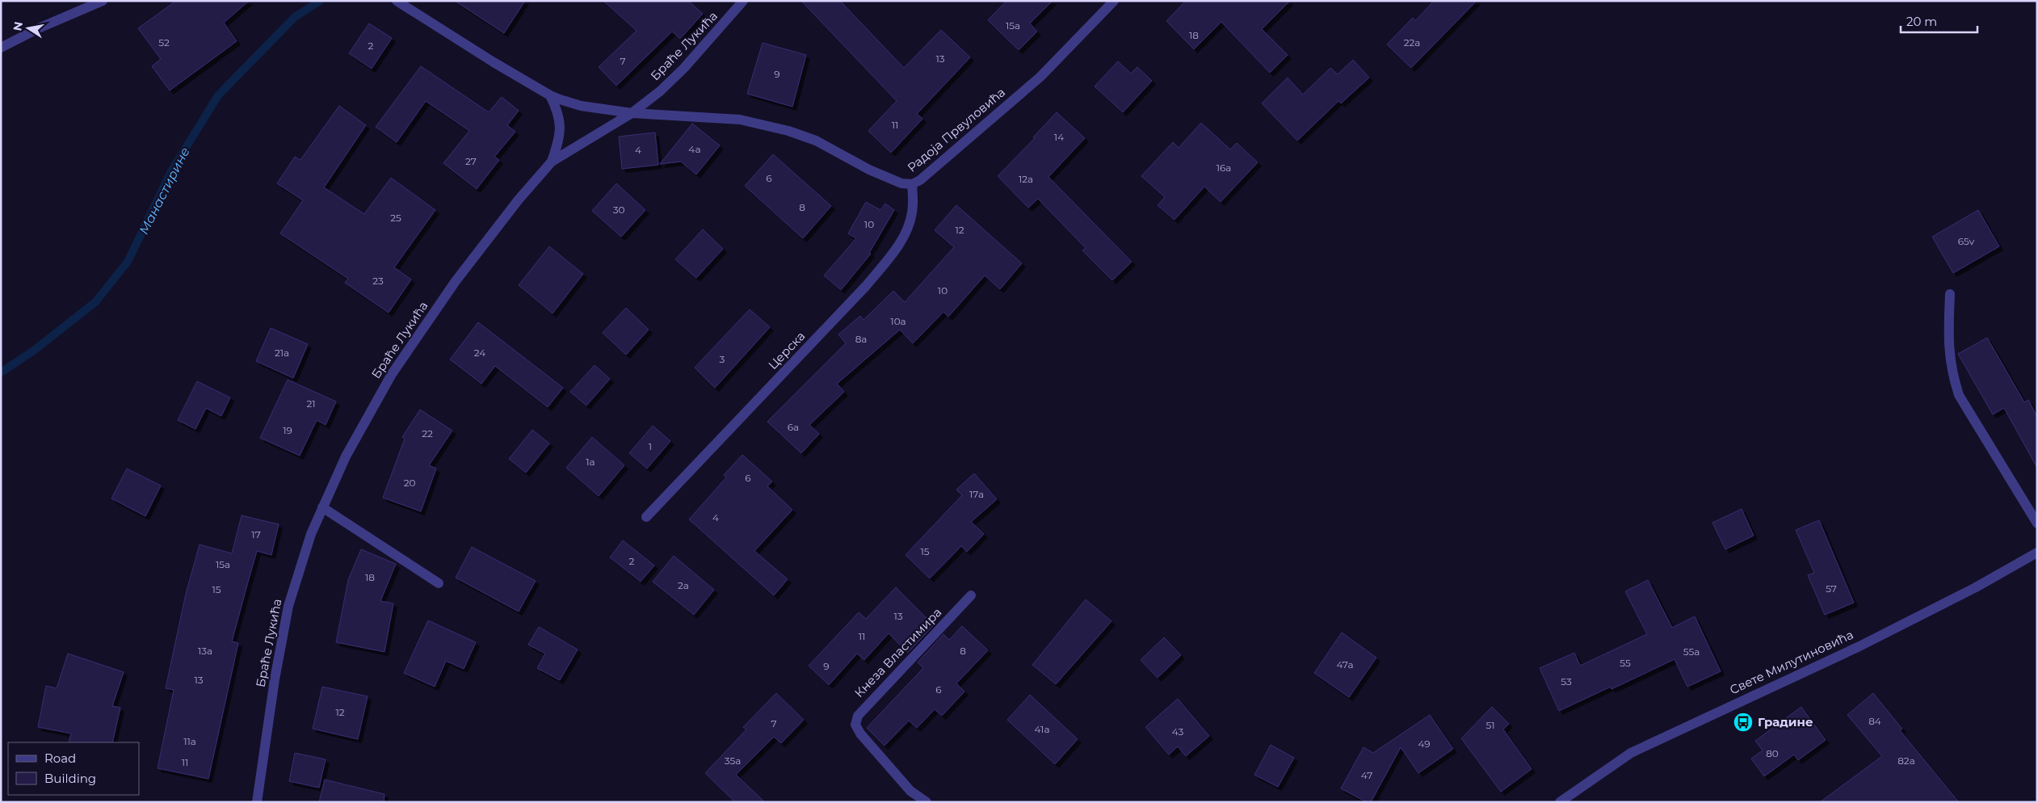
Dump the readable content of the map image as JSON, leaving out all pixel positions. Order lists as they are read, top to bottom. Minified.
{"streets":{"street":["Браће Лукића","Радоја Првуловића","Церска","Кнеза Властимира","Свете Милутиновића"]},"crossings":[["Браће Лукића","Радоја Првуловића"],["Радоја Првуловића","Церска"]],"water":["Манастирине"],"places":{"bus stop":["Градине"]},"house_numbers":["15a","18","52","22a","2","13","7","9","11","14","4a","4","27","16a","6","12a","8","30","25","10","12","65v","23","10","10a","8a","21a","24","3","21","6a","19","22","1","1a","6","20","17a","4","17","15","2","15a","18","2a","57","15","13","11","13a","8","55a","55","47a","9","13","53","6","12","84","7","51","41a","43","11a","49","80","35a","82a","11","47"],"legend":["Road","Building"],"scale_bar":"20 m","north":"left"}
